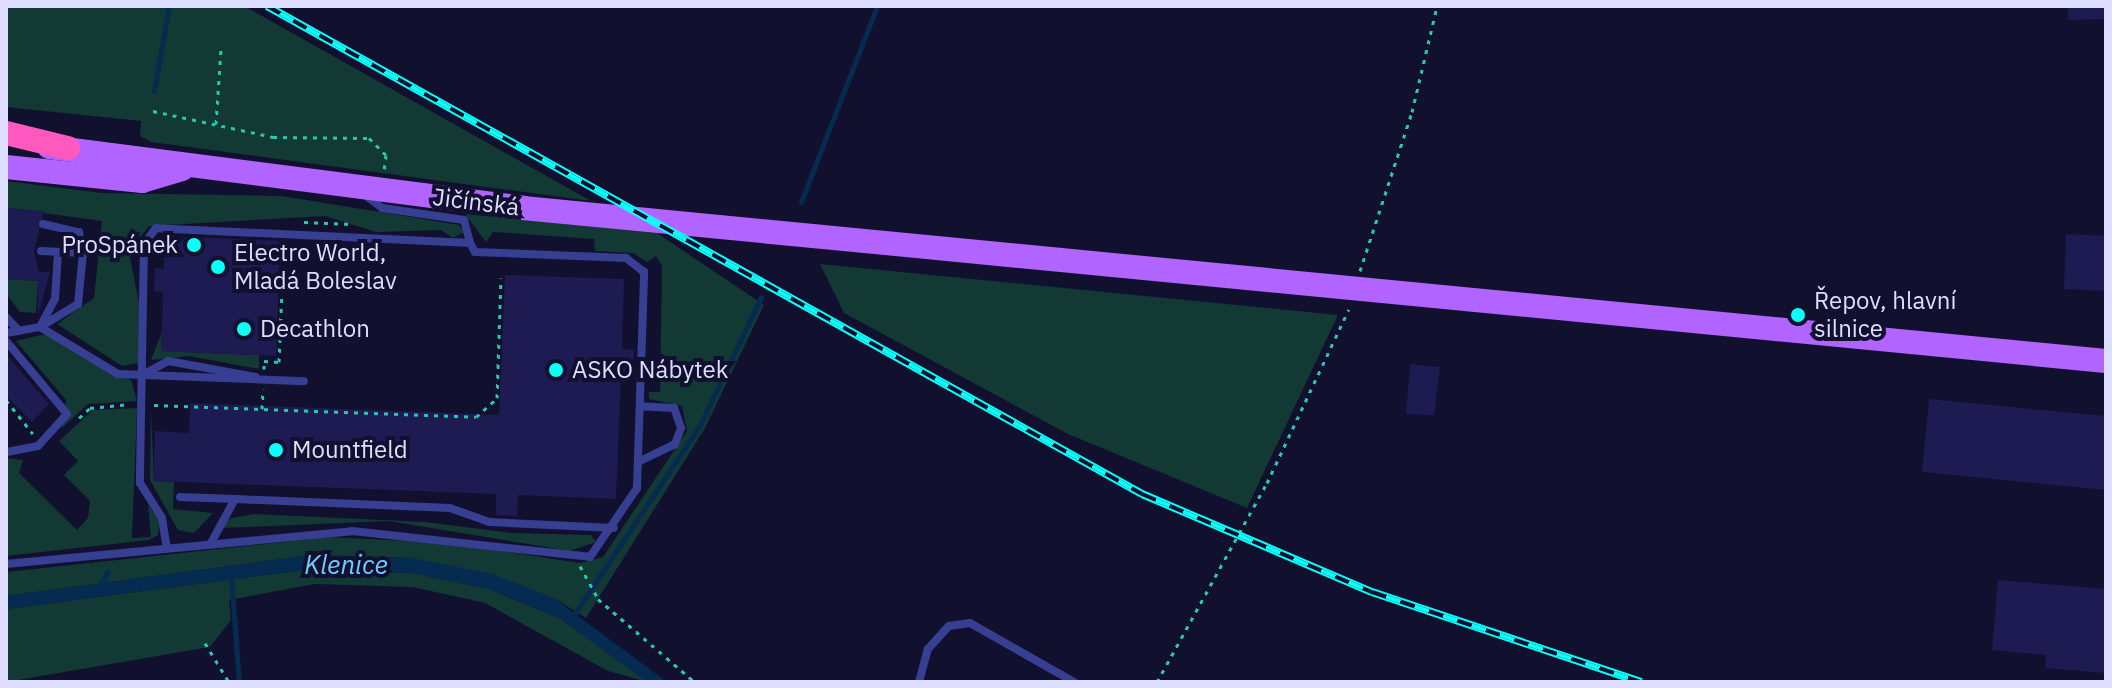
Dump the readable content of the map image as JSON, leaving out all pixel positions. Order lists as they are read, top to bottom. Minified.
{"streets":{"main road":["Jičínská"]},"water":["Klenice"],"places":["ProSpánek","Electro World, Mladá Boleslav","Řepov, hlavní silnice","Decathlon","ASKO Nábytek","Mountfield"]}
